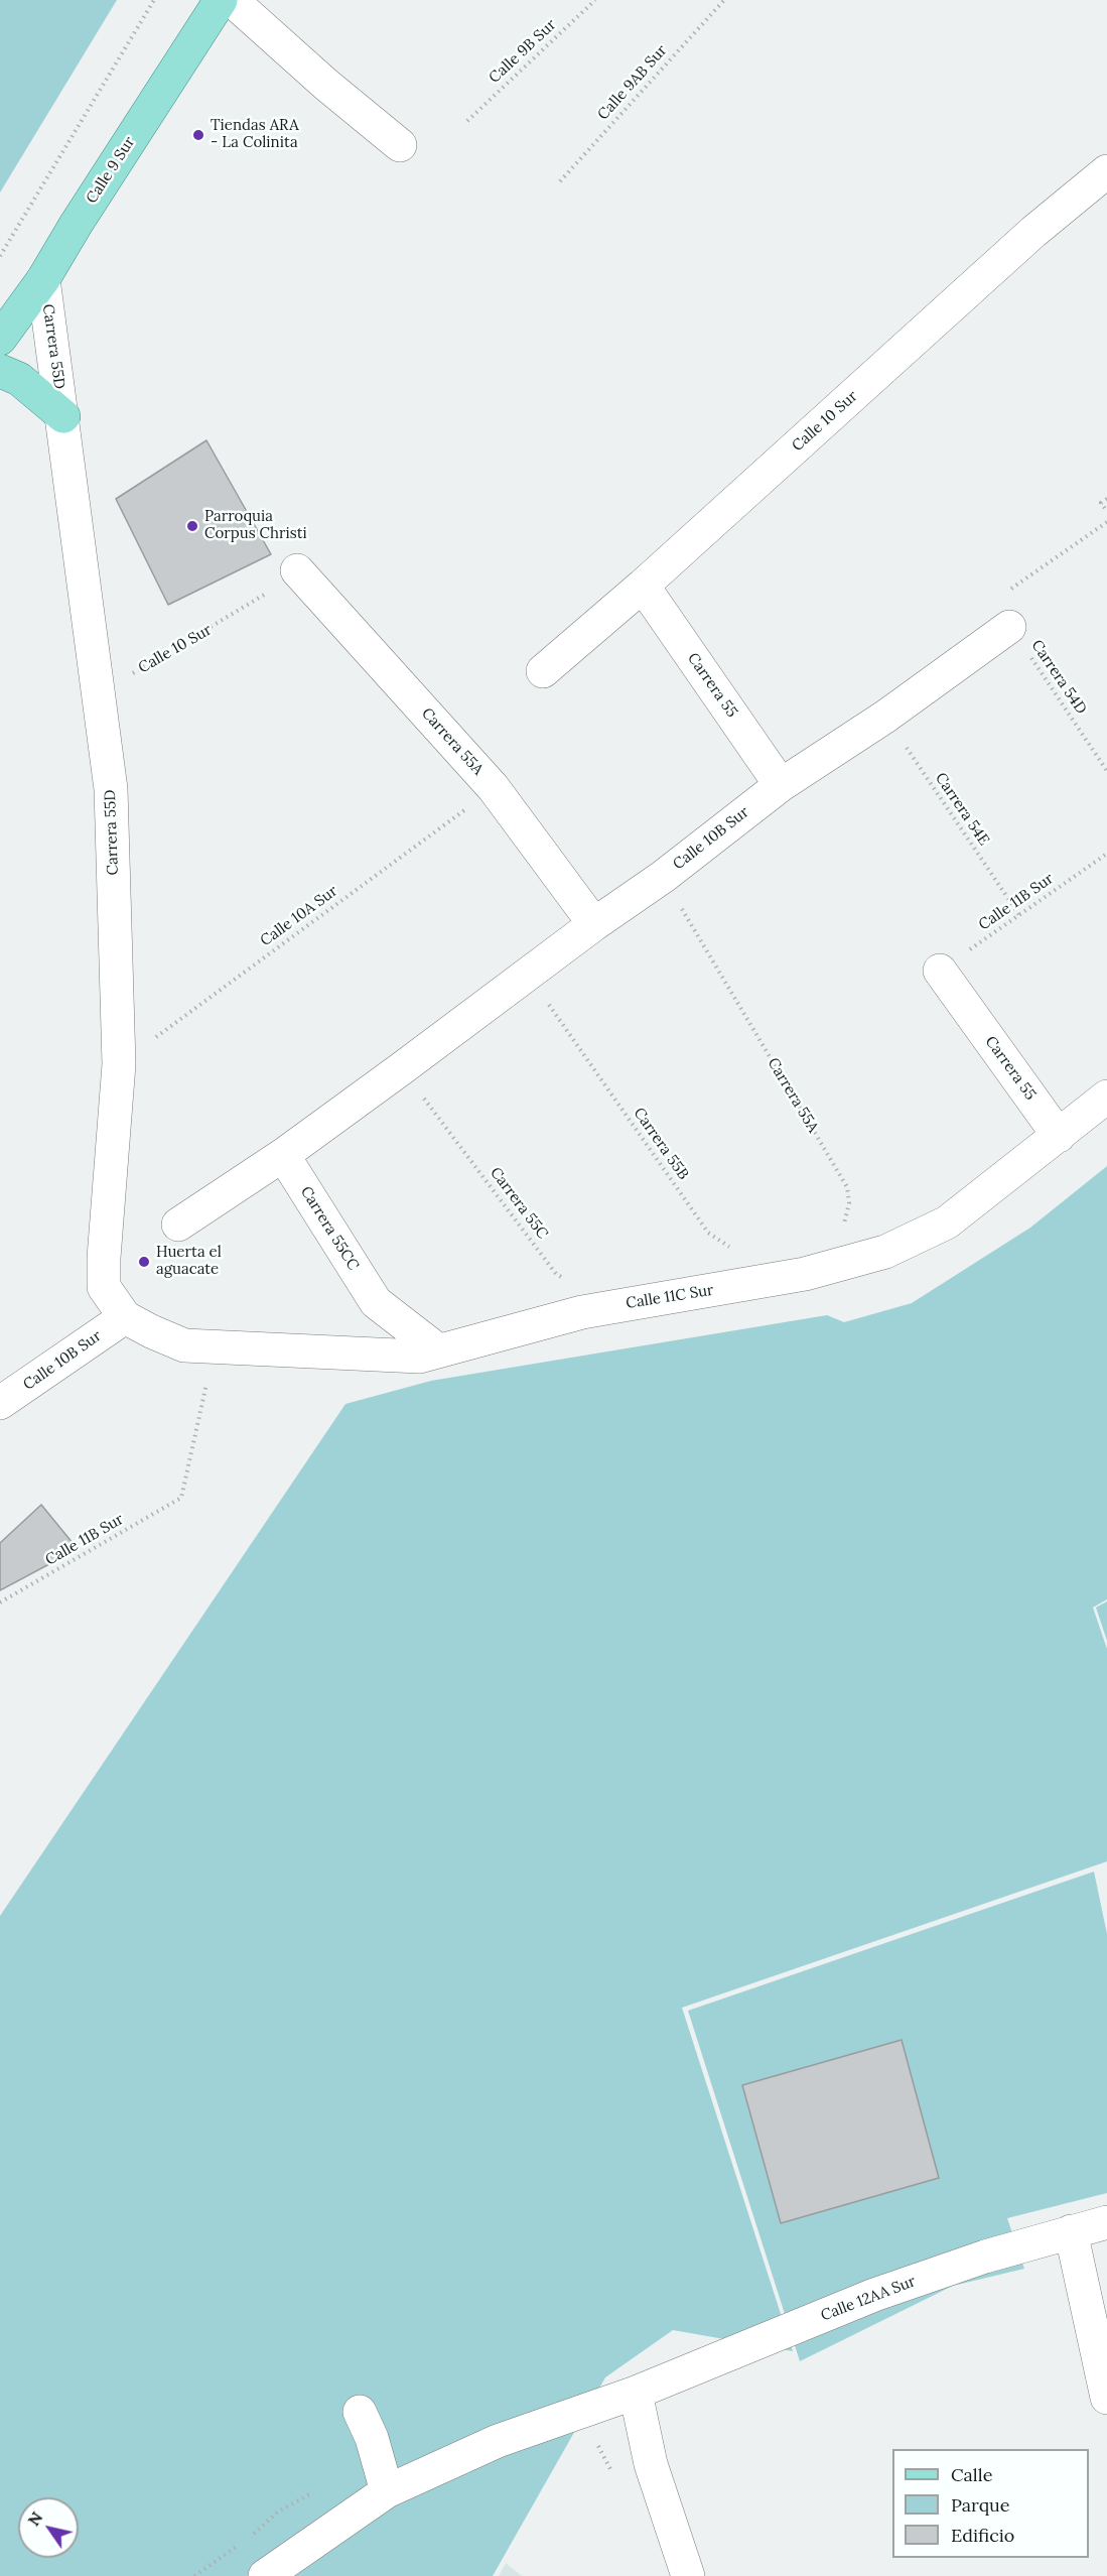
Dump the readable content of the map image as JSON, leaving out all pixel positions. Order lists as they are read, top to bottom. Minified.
{"streets":{"main road":["Calle 9 Sur"],"street":["Carrera 55D","Calle 10 Sur","Carrera 55","Carrera 55A","Calle 10B Sur","Carrera 55CC","Calle 11C Sur","Calle 12AA Sur"],"path":["Calle 9B Sur","Calle 9AB Sur","Carrera 54D","Carrera 54E","Calle 11B Sur","Calle 10A Sur","Carrera 55B","Carrera 55C"]},"crossings":[["Calle 9 Sur","Carrera 55D"],["Carrera 55D","Calle 10 Sur"],["Carrera 55D","Calle 10B Sur"],["Carrera 55D","Calle 11B Sur"],["Carrera 55D","Calle 10A Sur"],["Carrera 55D","Calle 11C Sur"],["Calle 10 Sur","Carrera 55"],["Carrera 54D","Calle 10B Sur"],["Carrera 55","Calle 10B Sur"],["Carrera 55","Calle 11B Sur"],["Carrera 55","Calle 11C Sur"],["Carrera 55A","Calle 10B Sur"],["Carrera 55A","Calle 10A Sur"],["Carrera 55A","Calle 11C Sur"],["Carrera 54E","Calle 10B Sur"],["Carrera 54E","Calle 11B Sur"],["Calle 10B Sur","Carrera 55B"],["Calle 10B Sur","Carrera 55C"],["Calle 10B Sur","Carrera 55CC"],["Calle 11B Sur","Calle 11C Sur"],["Carrera 55CC","Calle 11C Sur"]],"places":["Tiendas ARA - La Colinita","Parroquia Corpus Christi","Huerta el aguacate"],"legend":["Calle","Parque","Edificio"],"north":"top left"}
